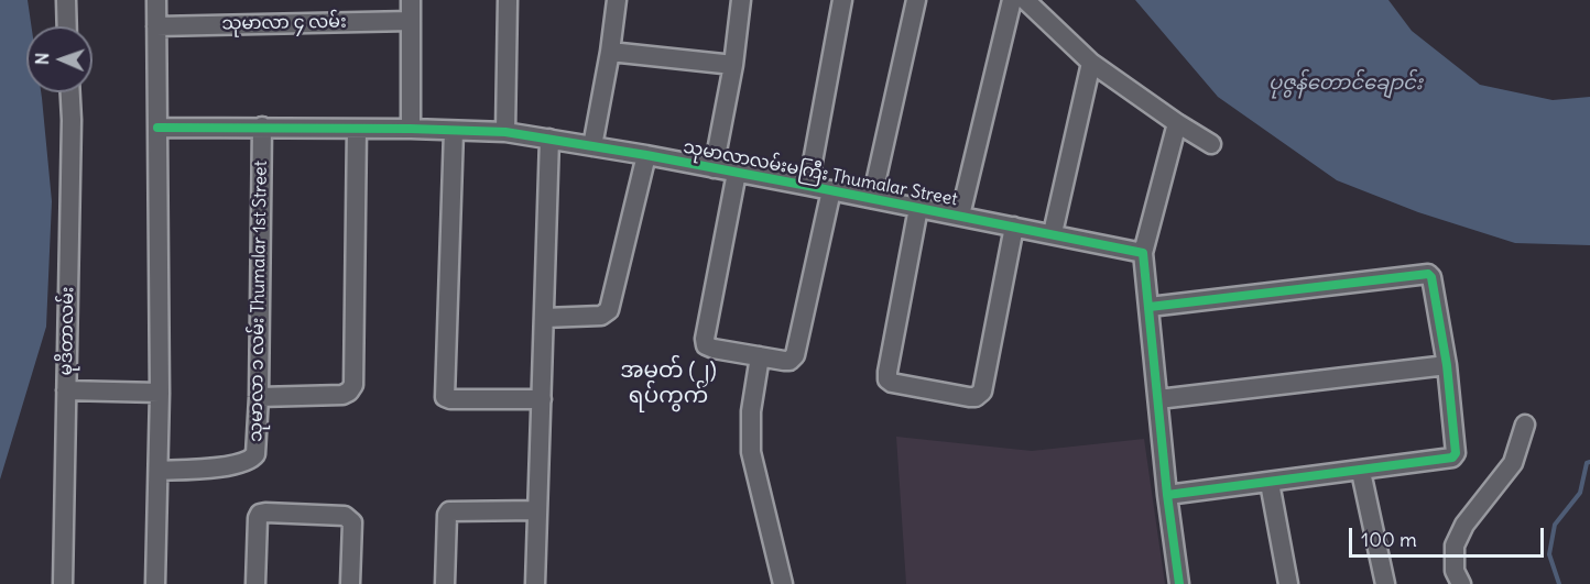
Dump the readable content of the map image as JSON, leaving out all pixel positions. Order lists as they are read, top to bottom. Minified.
{"streets":{"street":["သုမာလာ ၄ လမ်း","သုမာလာလမ်းမကြီး Thumalar Street","သုမာလာ ၁ လမ်း Thumalar 1st Street","မုဒိတာလမ်း"]},"crossings":[["သုမာလာလမ်းမကြီး Thumalar Street","သုမာလာ ၁ လမ်း Thumalar 1st Street"]],"districts":["အမှတ် (၂) ရပ်ကွက်"],"water":["ပုဇွန်တောင်ချောင်း"],"scale_bar":"100 m","north":"left"}
